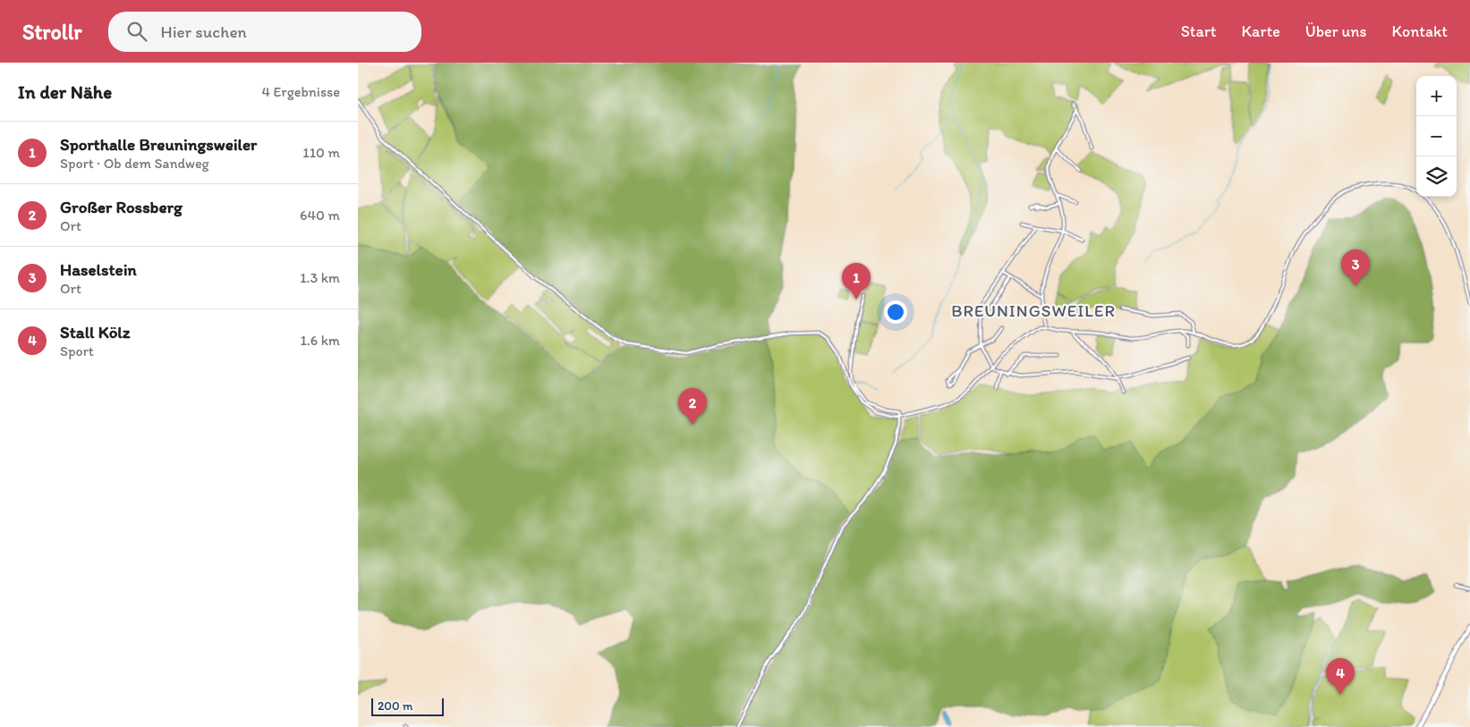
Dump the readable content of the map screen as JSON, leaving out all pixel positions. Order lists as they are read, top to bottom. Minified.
{"districts":["BREUNINGSWEILER"],"scale_bar":"200 m","page":{"header":"Strollr","search":"Hier suchen","nav":["Start","Karte","Über uns","Kontakt"],"heading":["In der Nähe","4 Ergebnisse"],"map_buttons":["+","−"],"list":[{"mark":"1","name":"Sporthalle Breuningsweiler","note":"Sport · Ob dem Sandweg","value":"110 m"},{"mark":"2","name":"Großer Rossberg","note":"Ort","value":"640 m"},{"mark":"3","name":"Haselstein","note":"Ort","value":"1.3 km"},{"mark":"4","name":"Stall Kölz","note":"Sport","value":"1.6 km"}],"pins":["3","1","2","4"],"scale":"200 m"}}
